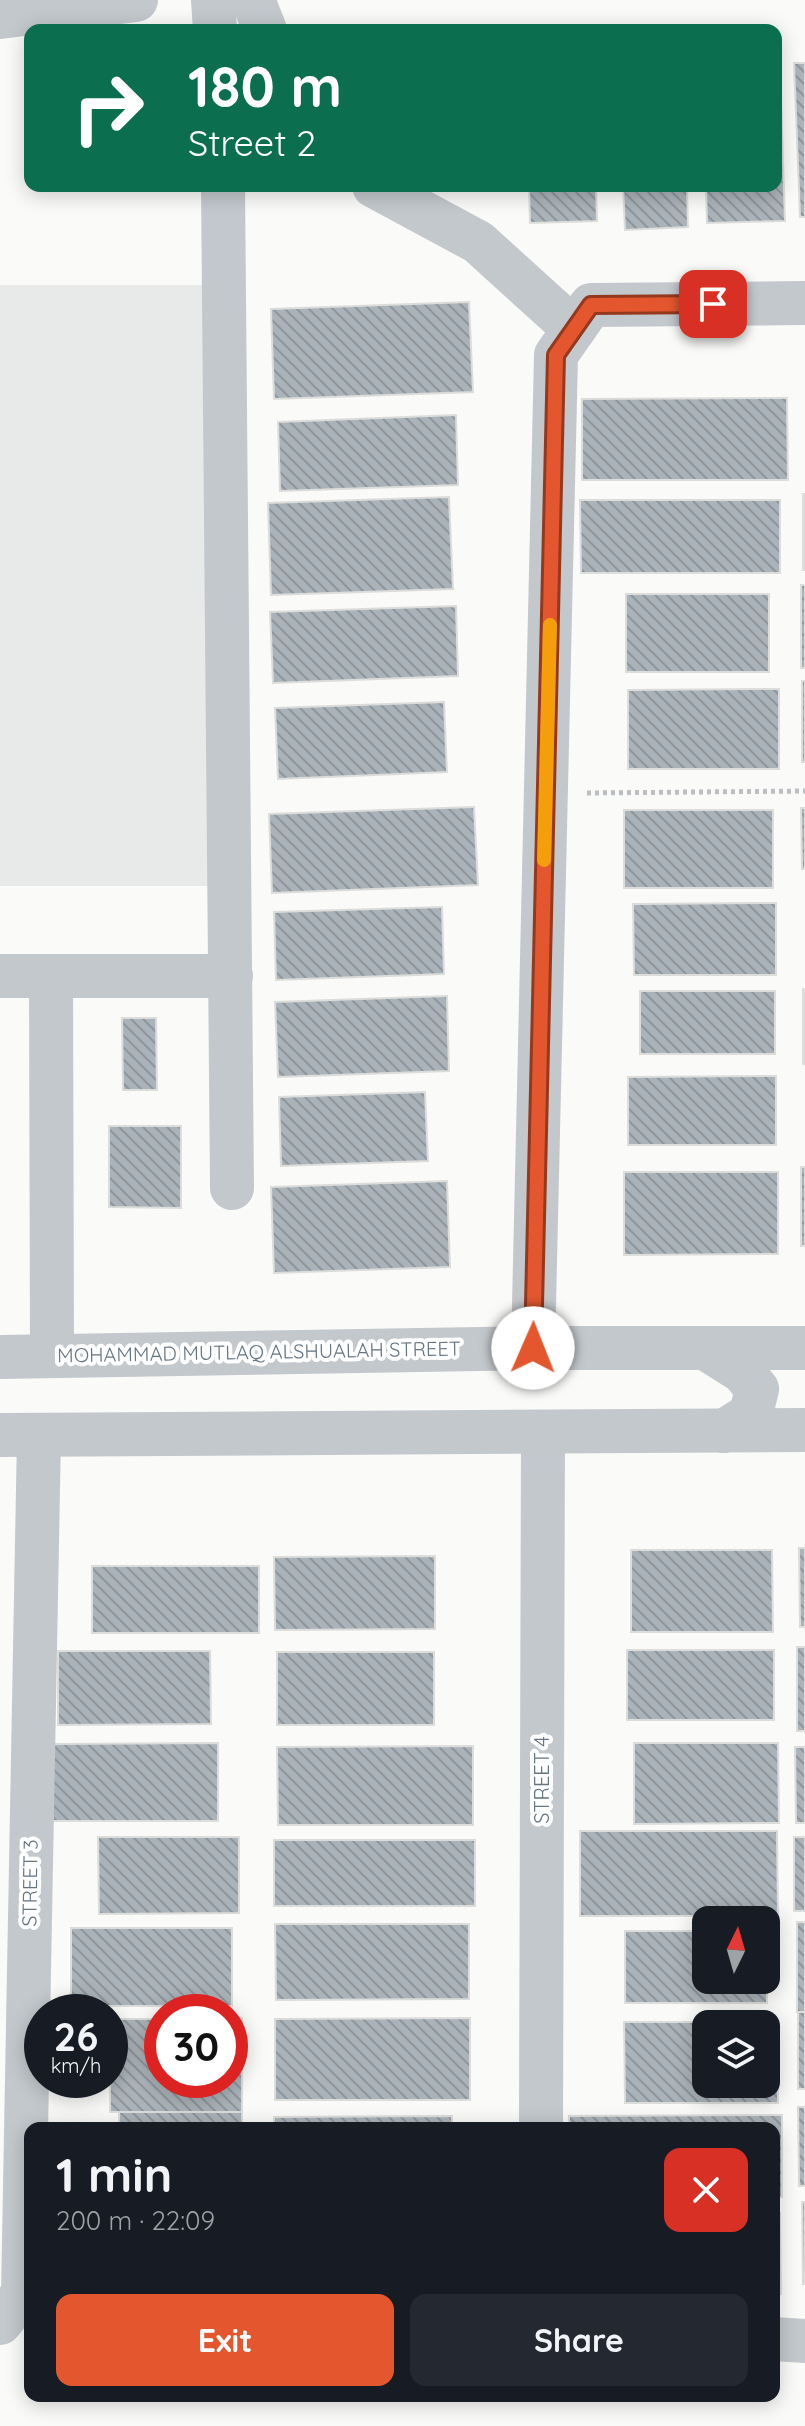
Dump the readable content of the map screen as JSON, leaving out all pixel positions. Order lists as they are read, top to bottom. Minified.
{"streets":{"street":["MOHAMMAD MUTLAQ ALSHUALAH STREET","STREET 4","STREET 3"]},"north":"top","page":{"turn":["180 m","Street 2"],"speed":"26 km/h","limit":"30","heading":["1 min","200 m · 22:09"],"buttons":["Exit","Share"]}}
